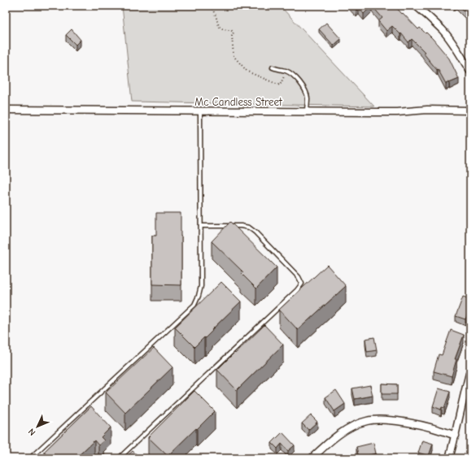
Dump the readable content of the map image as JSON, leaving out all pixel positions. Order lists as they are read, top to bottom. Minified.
{"streets":{"street":["Mc Candless Street"]},"north":"bottom left"}
